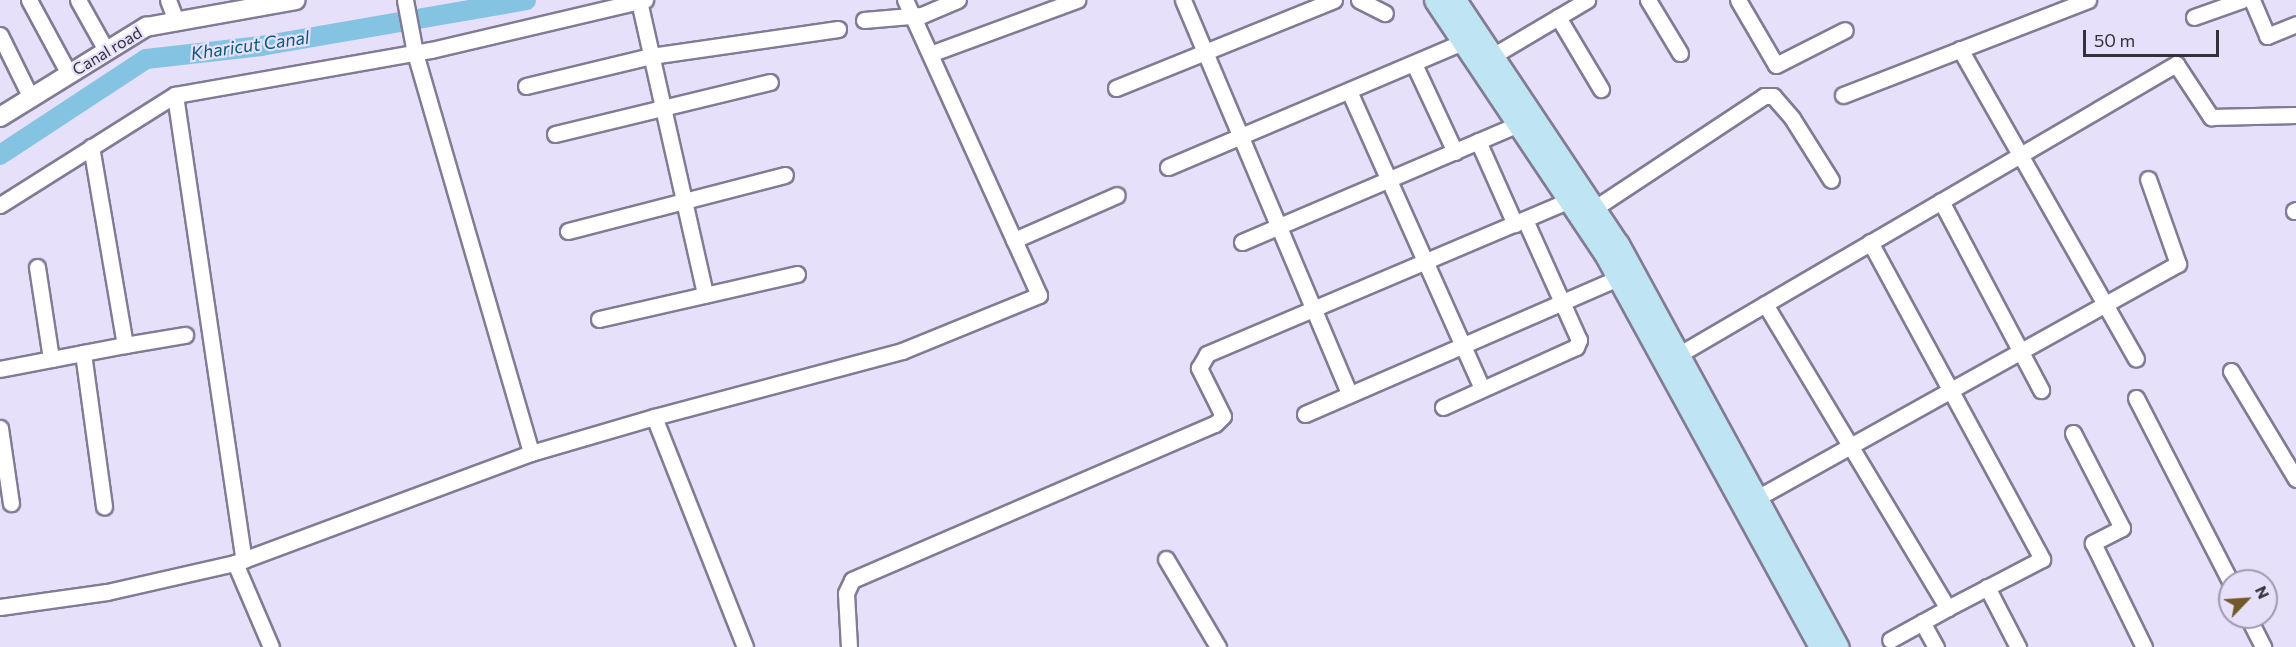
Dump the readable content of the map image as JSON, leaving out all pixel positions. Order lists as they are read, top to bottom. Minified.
{"streets":{"street":["Canal road"]},"water":["Kharicut Canal"],"scale_bar":"50 m","north":"top right"}
